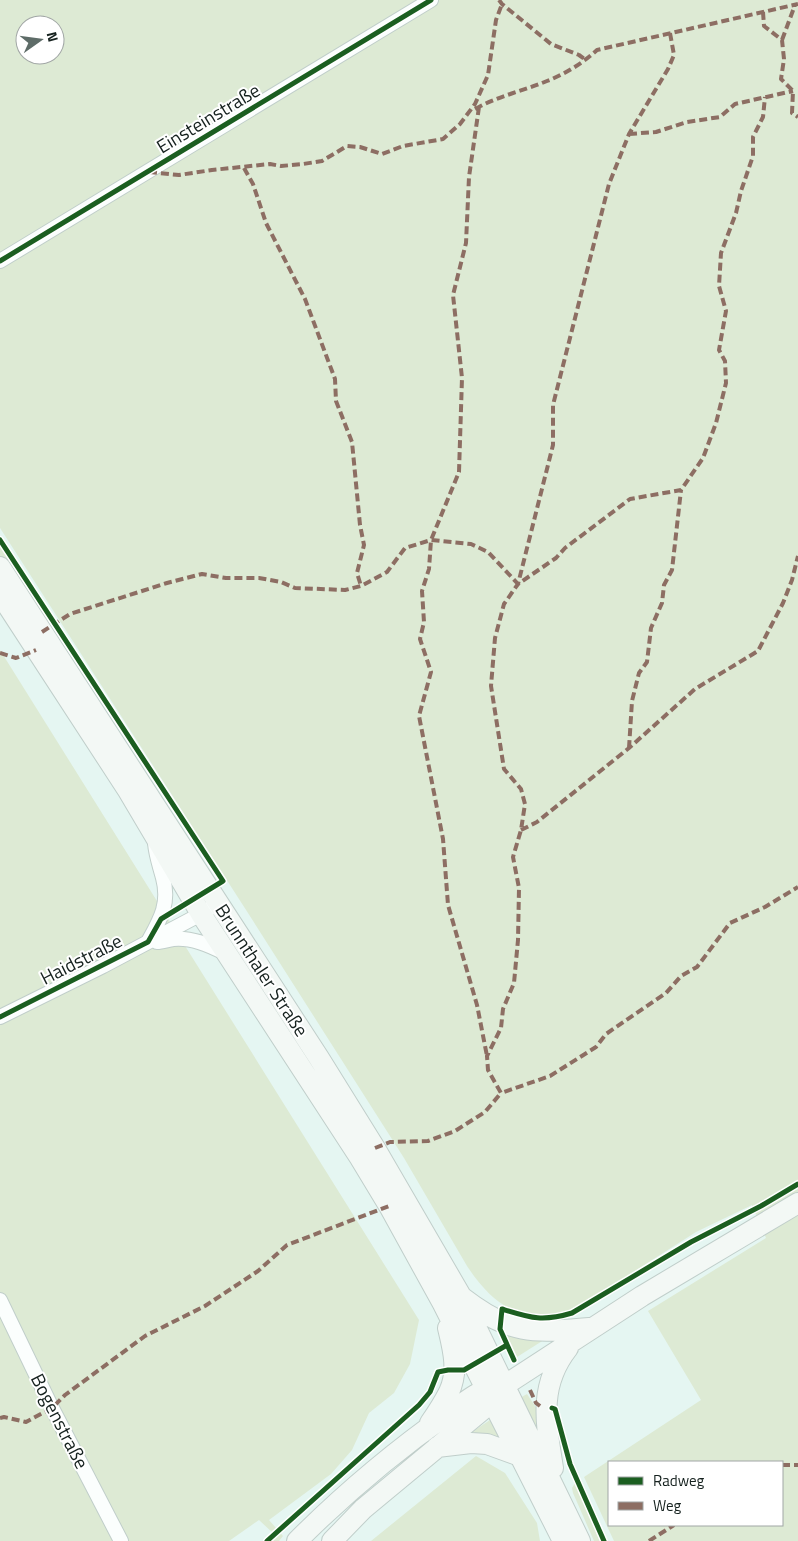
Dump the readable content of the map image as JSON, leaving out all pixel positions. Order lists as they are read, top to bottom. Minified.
{"streets":{"main road":["Brunnthaler Straße"],"street":["Einsteinstraße","Haidstraße","Bogenstraße"]},"crossings":[["Haidstraße","Brunnthaler Straße"]],"legend":["Radweg","Weg"],"north":"right"}
